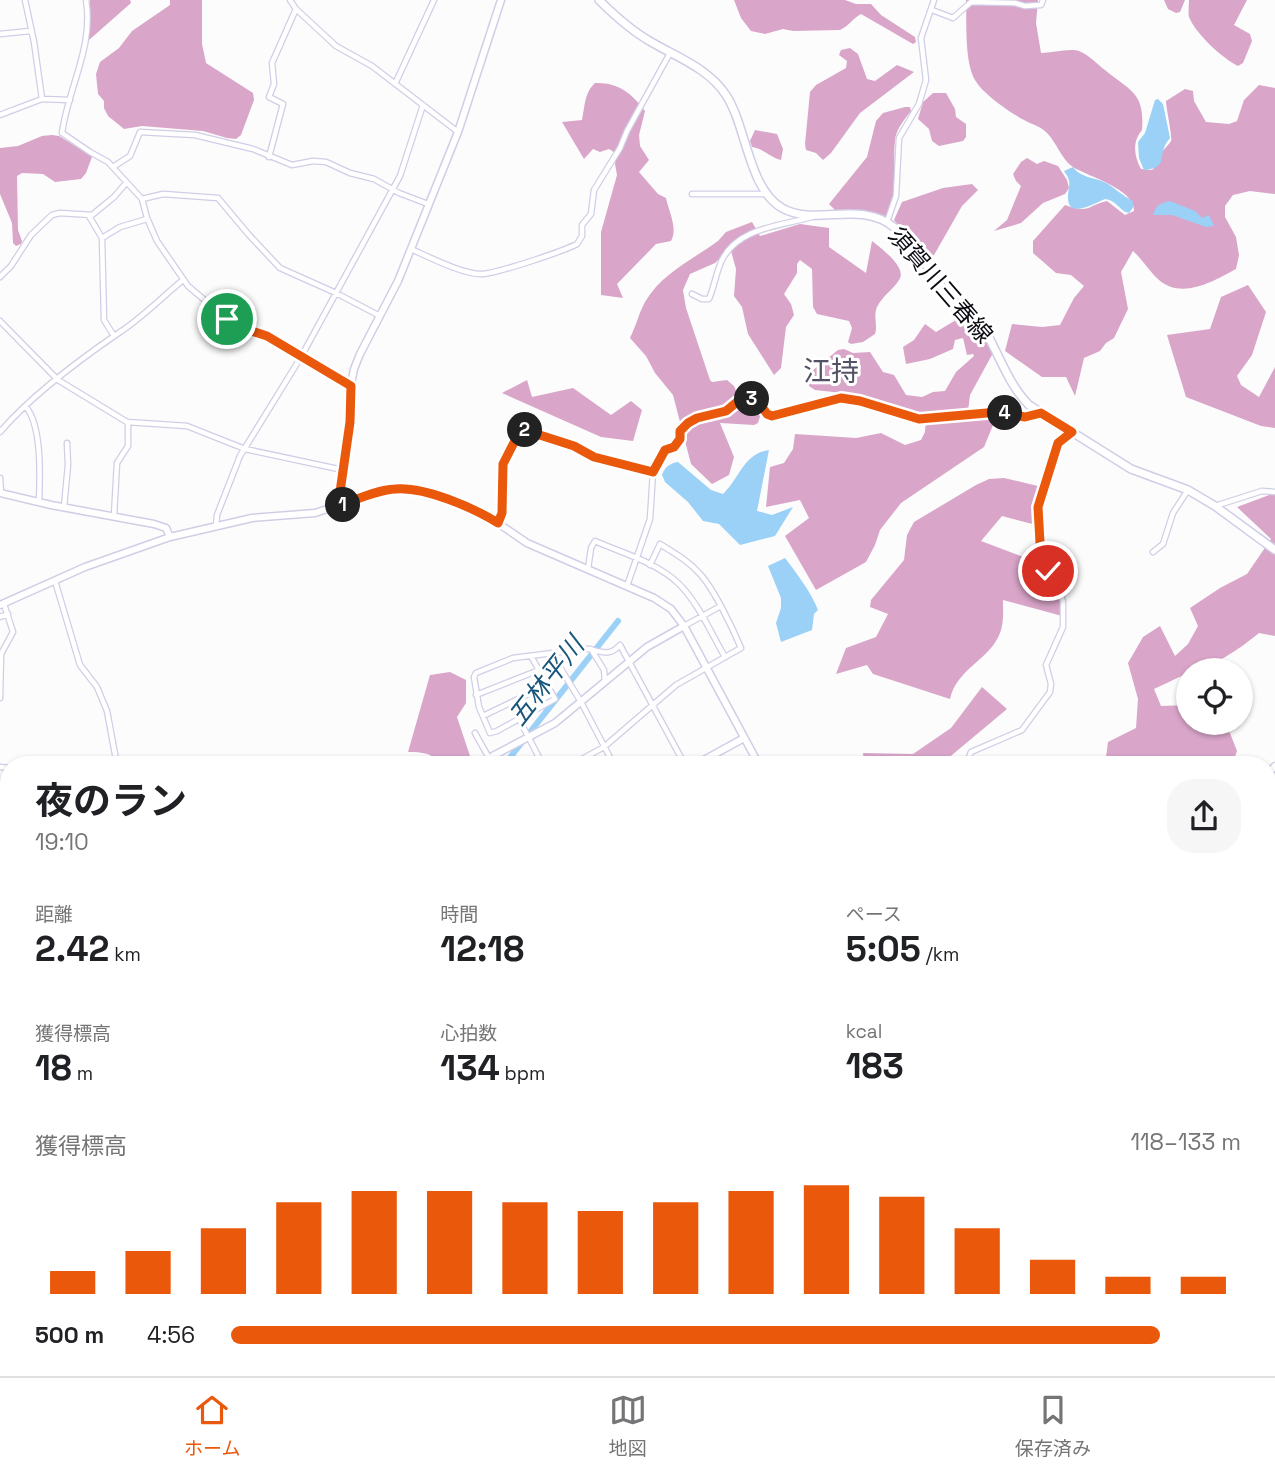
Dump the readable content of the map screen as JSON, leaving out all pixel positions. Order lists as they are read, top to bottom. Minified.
{"streets":{"main road":["須賀川三春線"]},"districts":["江持"],"water":["五林平川"],"page":{"pins":["3","4","2","1"],"heading":["夜のラン","19:10"],"stats":[["距離","2.42 km"],["時間","12:18"],["ペース","5:05 /km"],["獲得標高","18 m"],["心拍数","134 bpm"],["kcal","183"]],"chart":["獲得標高","118–133 m"],"list":[{"name":"500 m","note":"4:56"}],"tabs":["ホーム","地図","保存済み"]}}
